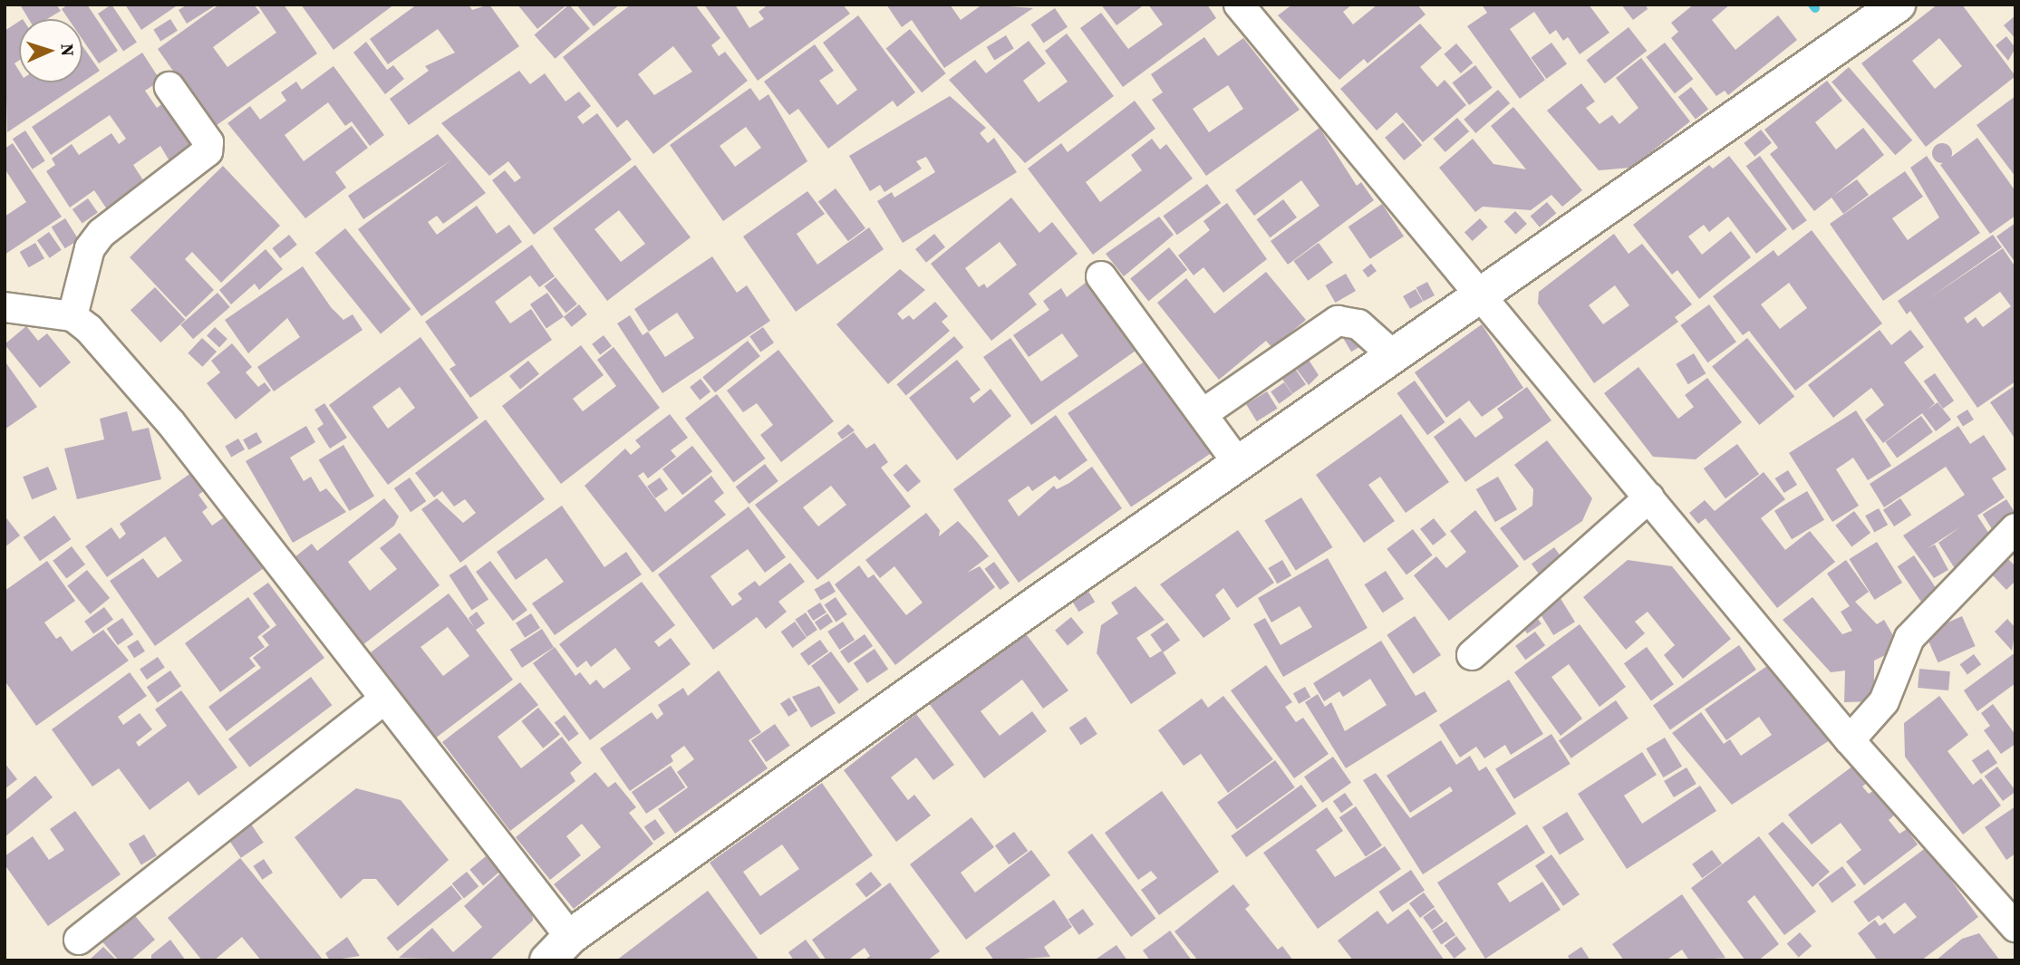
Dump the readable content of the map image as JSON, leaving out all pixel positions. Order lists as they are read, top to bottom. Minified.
{"north":"right"}
